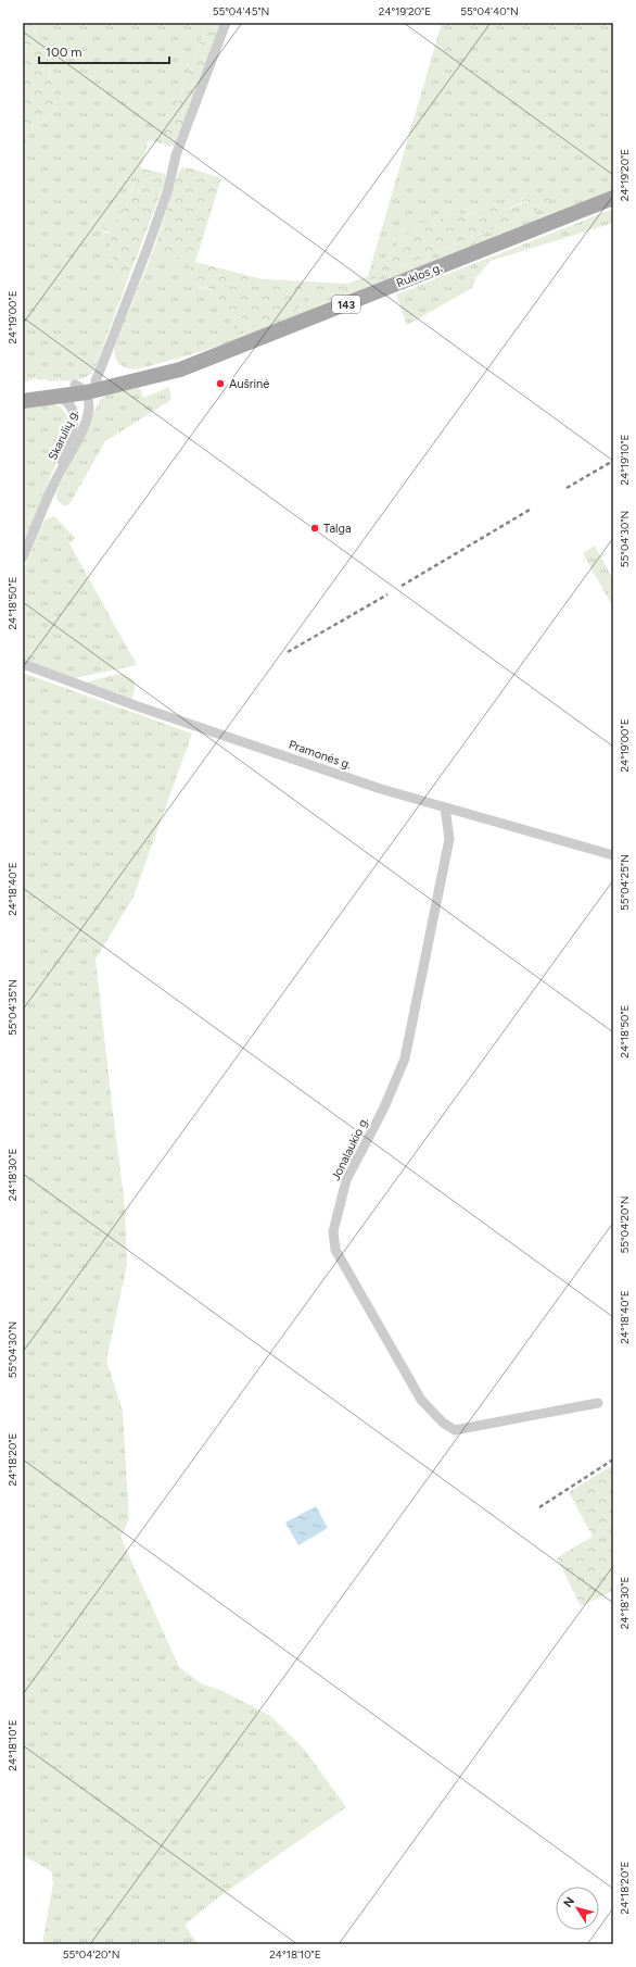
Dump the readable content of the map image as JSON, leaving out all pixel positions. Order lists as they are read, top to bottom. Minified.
{"streets":{"main road":["Ruklos g.","143"],"street":["Skarulių g.","Pramonės g.","Jonalaukio g."]},"crossings":[["Ruklos g.","143"],["Ruklos g.","Skarulių g."],["143","Skarulių g."],["Pramonės g.","Jonalaukio g."]],"places":["Aušrinė","Talga"],"scale_bar":"100 m","north":"top left","coordinates":["55°04'45\"N","24°19'20\"E","55°04'40\"N","24°19'00\"E","24°19'10\"E","55°04'30\"N","24°18'50\"E","55°04'25\"N","24°18'40\"E","55°04'35\"N","24°18'30\"E","55°04'20\"N","24°18'20\"E","24°18'10\"E"]}
